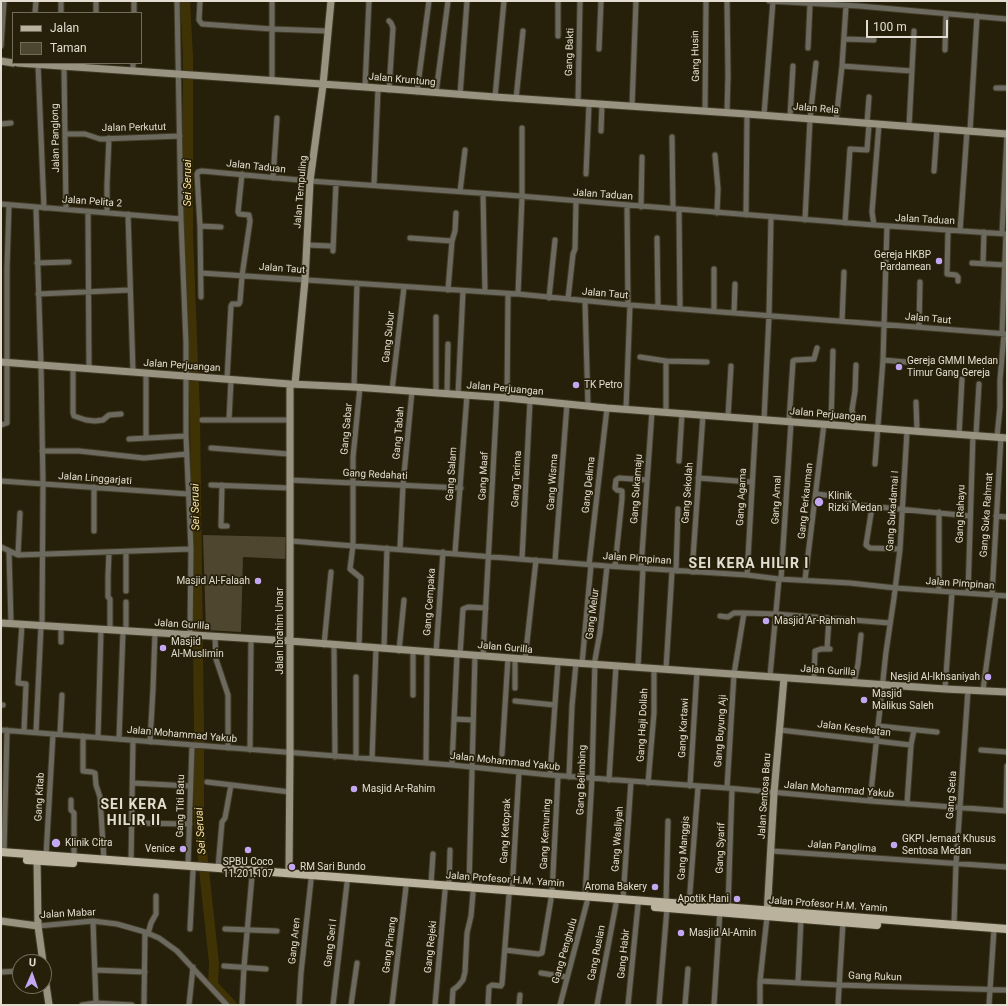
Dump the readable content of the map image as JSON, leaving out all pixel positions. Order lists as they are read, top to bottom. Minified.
{"streets":{"main road":["Jalan Profesor H.M. Yamin"],"street":["Gang Bakti","Gang Husin","Jalan Kruntung","Jalan Rela","Jalan Perkutut","Jalan Panglong","Jalan Taduan","Jalan Tempuling","Jalan Pelita 2","Jalan Taut","Gang Subur","Jalan Perjuangan","Gang Sabar","Gang Tabah","Gang Salam","Gang Redahati","Gang Maaf","Jalan Linggarjati","Gang Terima","Gang Wisma","Gang Delima","Gang Sukamaju","Gang Sekolah","Gang Agama","Gang Amal","Gang Perkauman","Gang Sukadamai I","Gang Rahayu","Gang Suka Rahmat","Jalan Pimpinan","Gang Cempaka","Gang Melur","Jalan Gurilla","Jalan Ibrahim Umar","Gang Haji Dollah","Gang Kartawi","Jalan Kesehatan","Gang Buyung Aji","Jalan Mohammad Yakub","Gang Belimbing","Gang Setia","Jalan Sentosa Baru","Gang Kitab","Gang Titi Batu","Gang Ketoprak","Gang Kemuning","Gang Wasliyah","Jalan Panglima","Gang Manggis","Gang Syarif","Jalan Mabar","Gang Aren","Gang Seri I","Gang Pinang","Gang Rejeki","Gang Penghulu","Gang Ruslan","Gang Habir","Gang Rukun"]},"crossings":[["Gang Bakti","Jalan Kruntung"],["Gang Husin","Jalan Rela"],["Jalan Kruntung","Jalan Rela"],["Jalan Kruntung","Jalan Panglong"],["Jalan Kruntung","Jalan Tempuling"],["Jalan Rela","Gang Suka Rahmat"],["Jalan Perkutut","Jalan Panglong"],["Jalan Panglong","Jalan Pelita 2"],["Jalan Taduan","Jalan Tempuling"],["Jalan Taduan","Gang Suka Rahmat"],["Jalan Tempuling","Jalan Taut"],["Jalan Tempuling","Jalan Perjuangan"],["Jalan Tempuling","Jalan Ibrahim Umar"],["Jalan Taut","Gang Subur"],["Jalan Taut","Gang Sabar"],["Jalan Taut","Gang Suka Rahmat"],["Gang Subur","Jalan Perjuangan"],["Jalan Perjuangan","Gang Sabar"],["Jalan Perjuangan","Gang Tabah"],["Jalan Perjuangan","Gang Salam"],["Jalan Perjuangan","Gang Maaf"],["Jalan Perjuangan","Gang Terima"],["Jalan Perjuangan","Gang Wisma"],["Jalan Perjuangan","Gang Delima"],["Jalan Perjuangan","Gang Sukamaju"],["Jalan Perjuangan","Gang Sekolah"],["Jalan Perjuangan","Gang Agama"],["Jalan Perjuangan","Gang Amal"],["Jalan Perjuangan","Gang Perkauman"],["Jalan Perjuangan","Gang Sukadamai I"],["Jalan Perjuangan","Gang Rahayu"],["Jalan Perjuangan","Gang Suka Rahmat"],["Jalan Perjuangan","Jalan Ibrahim Umar"],["Gang Sabar","Gang Redahati"],["Gang Sabar","Jalan Pimpinan"],["Gang Sabar","Jalan Gurilla"],["Gang Tabah","Gang Redahati"],["Gang Tabah","Jalan Pimpinan"],["Gang Salam","Gang Redahati"],["Gang Salam","Jalan Pimpinan"],["Gang Redahati","Jalan Ibrahim Umar"],["Gang Maaf","Jalan Pimpinan"],["Gang Maaf","Jalan Gurilla"],["Gang Maaf","Jalan Mohammad Yakub"],["Gang Maaf","Jalan Profesor H.M. Yamin"],["Gang Terima","Jalan Pimpinan"],["Gang Wisma","Jalan Pimpinan"],["Gang Delima","Jalan Pimpinan"],["Gang Delima","Jalan Gurilla"],["Gang Delima","Jalan Mohammad Yakub"],["Gang Sukamaju","Jalan Pimpinan"],["Gang Sukamaju","Jalan Gurilla"],["Gang Sekolah","Jalan Pimpinan"],["Gang Agama","Jalan Pimpinan"],["Gang Amal","Jalan Pimpinan"],["Gang Amal","Jalan Gurilla"],["Gang Perkauman","Jalan Pimpinan"],["Gang Sukadamai I","Jalan Pimpinan"],["Gang Sukadamai I","Jalan Gurilla"],["Gang Sukadamai I","Jalan Kesehatan"],["Gang Sukadamai I","Jalan Mohammad Yakub"],["Gang Rahayu","Jalan Pimpinan"],["Gang Suka Rahmat","Jalan Pimpinan"],["Gang Suka Rahmat","Jalan Gurilla"],["Jalan Pimpinan","Gang Cempaka"],["Jalan Pimpinan","Gang Melur"],["Jalan Pimpinan","Jalan Ibrahim Umar"],["Gang Cempaka","Jalan Gurilla"],["Gang Melur","Jalan Gurilla"],["Gang Melur","Gang Belimbing"],["Jalan Gurilla","Jalan Ibrahim Umar"],["Jalan Gurilla","Gang Haji Dollah"],["Jalan Gurilla","Gang Kartawi"],["Jalan Gurilla","Gang Buyung Aji"],["Jalan Gurilla","Gang Belimbing"],["Jalan Gurilla","Gang Setia"],["Jalan Gurilla","Jalan Sentosa Baru"],["Jalan Ibrahim Umar","Jalan Mohammad Yakub"],["Jalan Ibrahim Umar","Jalan Profesor H.M. Yamin"],["Gang Haji Dollah","Jalan Mohammad Yakub"],["Gang Kartawi","Jalan Mohammad Yakub"],["Jalan Kesehatan","Jalan Sentosa Baru"],["Gang Buyung Aji","Jalan Mohammad Yakub"],["Gang Buyung Aji","Gang Syarif"],["Jalan Mohammad Yakub","Gang Belimbing"],["Jalan Mohammad Yakub","Gang Setia"],["Jalan Mohammad Yakub","Jalan Sentosa Baru"],["Jalan Mohammad Yakub","Gang Kitab"],["Jalan Mohammad Yakub","Gang Titi Batu"],["Jalan Mohammad Yakub","Gang Ketoprak"],["Jalan Mohammad Yakub","Gang Kemuning"],["Jalan Mohammad Yakub","Gang Wasliyah"],["Jalan Mohammad Yakub","Gang Manggis"],["Jalan Mohammad Yakub","Gang Syarif"],["Gang Belimbing","Jalan Profesor H.M. Yamin"],["Gang Belimbing","Gang Penghulu"],["Gang Setia","Jalan Panglima"],["Gang Setia","Jalan Profesor H.M. Yamin"],["Jalan Sentosa Baru","Jalan Panglima"],["Jalan Sentosa Baru","Jalan Profesor H.M. Yamin"],["Gang Kitab","Jalan Profesor H.M. Yamin"],["Gang Titi Batu","Jalan Profesor H.M. Yamin"],["Gang Ketoprak","Gang Kemuning"],["Gang Ketoprak","Jalan Profesor H.M. Yamin"],["Gang Kemuning","Jalan Profesor H.M. Yamin"],["Gang Wasliyah","Jalan Profesor H.M. Yamin"],["Gang Manggis","Jalan Profesor H.M. Yamin"],["Gang Syarif","Jalan Profesor H.M. Yamin"],["Jalan Profesor H.M. Yamin","Gang Aren"],["Jalan Profesor H.M. Yamin","Gang Seri I"],["Jalan Profesor H.M. Yamin","Gang Pinang"],["Jalan Profesor H.M. Yamin","Gang Rejeki"],["Jalan Profesor H.M. Yamin","Gang Penghulu"],["Jalan Profesor H.M. Yamin","Gang Ruslan"],["Jalan Profesor H.M. Yamin","Gang Habir"]],"districts":["SEI KERA HILIR I","SEI KERA HILIR II"],"water":["Sei Seruai"],"places":["Gereja HKBP Pardamean","Gereja GMMI Medan Timur Gang Gereja","TK Petro","Klinik Rizki Medan","Masjid Al-Falaah","Masjid Ar-Rahmah","Masjid Al-Muslimin","Nesjid Al-Ikhsaniyah","Masjid Malikus Saleh","Masjid Ar-Rahim","Klinik Citra","GKPI Jemaat Khusus Sentosa Medan","Venice","SPBU Coco 11.201.107","RM Sari Bundo","Aroma Bakery","Apotik Hani","Masjid Al-Amin"],"legend":["Jalan","Taman"],"scale_bar":"100 m","north":"top"}
